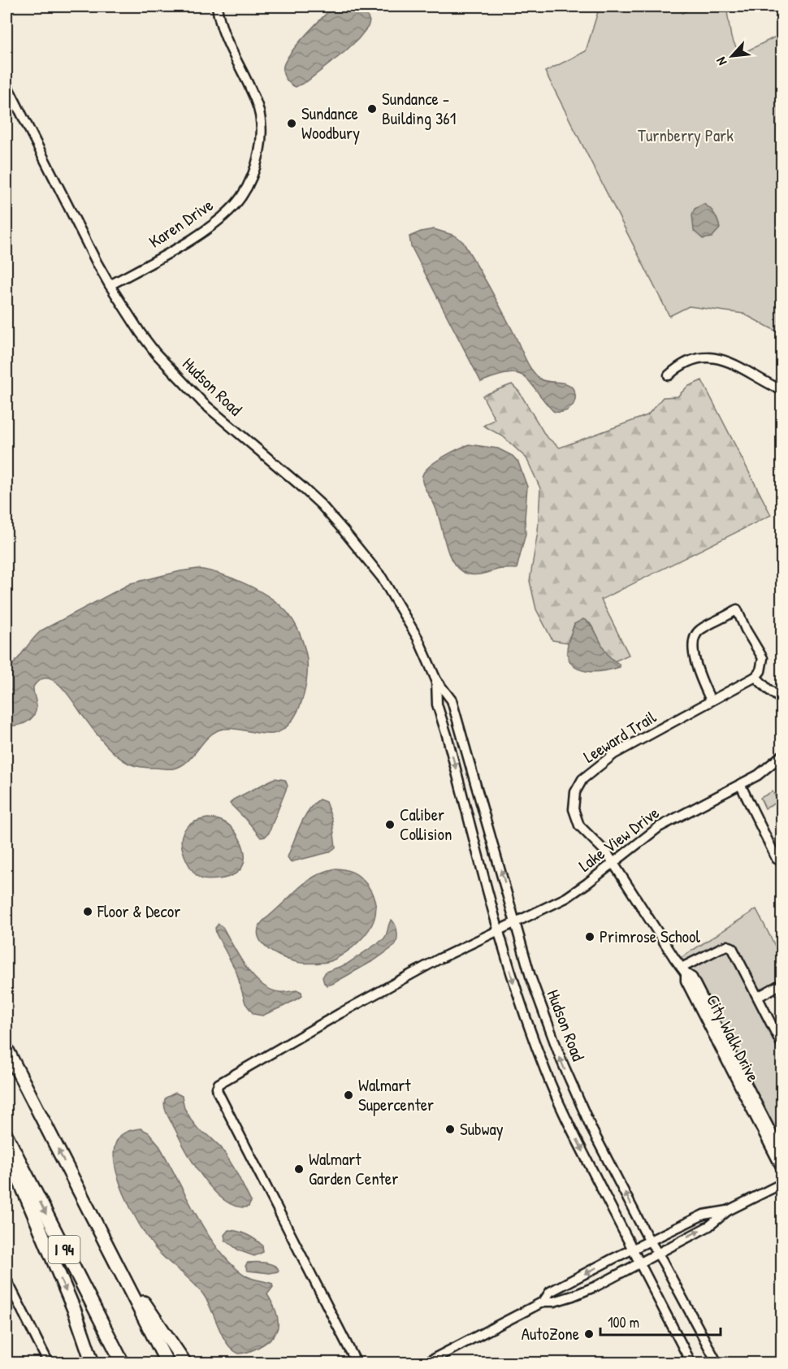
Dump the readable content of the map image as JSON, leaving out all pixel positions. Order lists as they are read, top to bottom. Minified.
{"streets":{"highway":["I 94"],"street":["Karen Drive","Hudson Road","Leeward Trail","Lake View Drive","City Walk Drive"]},"crossings":[["Karen Drive","Hudson Road"],["Hudson Road","Lake View Drive"],["Leeward Trail","Lake View Drive"],["Leeward Trail","City Walk Drive"],["Lake View Drive","City Walk Drive"]],"parks":["Turnberry Park"],"places":["Sundance - Building 361","Sundance Woodbury","Caliber Collision","Floor & Decor","Primrose School","Walmart Supercenter","Subway","Walmart Garden Center","AutoZone"],"scale_bar":"100 m","north":"bottom left"}
